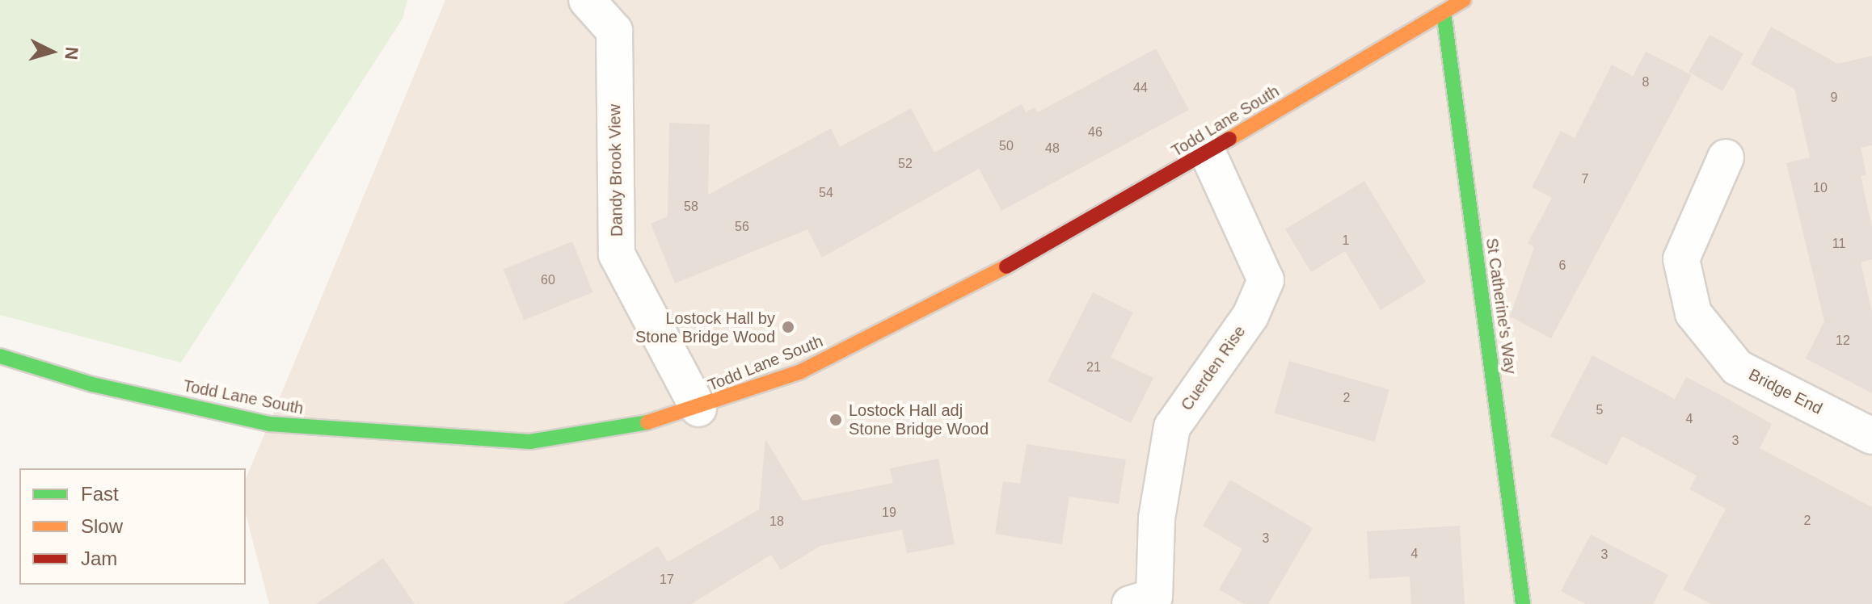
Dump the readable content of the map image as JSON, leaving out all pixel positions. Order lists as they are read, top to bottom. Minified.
{"streets":{"street":["Todd Lane South","Dandy Brook View","St Catherine's Way","Cuerden Rise","Bridge End"]},"crossings":[["Todd Lane South","Dandy Brook View"],["Todd Lane South","St Catherine's Way"],["Todd Lane South","Cuerden Rise"]],"places":["Lostock Hall by Stone Bridge Wood","Lostock Hall adj Stone Bridge Wood"],"house_numbers":["8","44","9","46","50","48","52","7","10","54","58","56","1","11","6","60","12","21","2","5","4","3","19","2","18","3","4","3","17"],"legend":["Fast","Slow","Jam"],"north":"right"}
